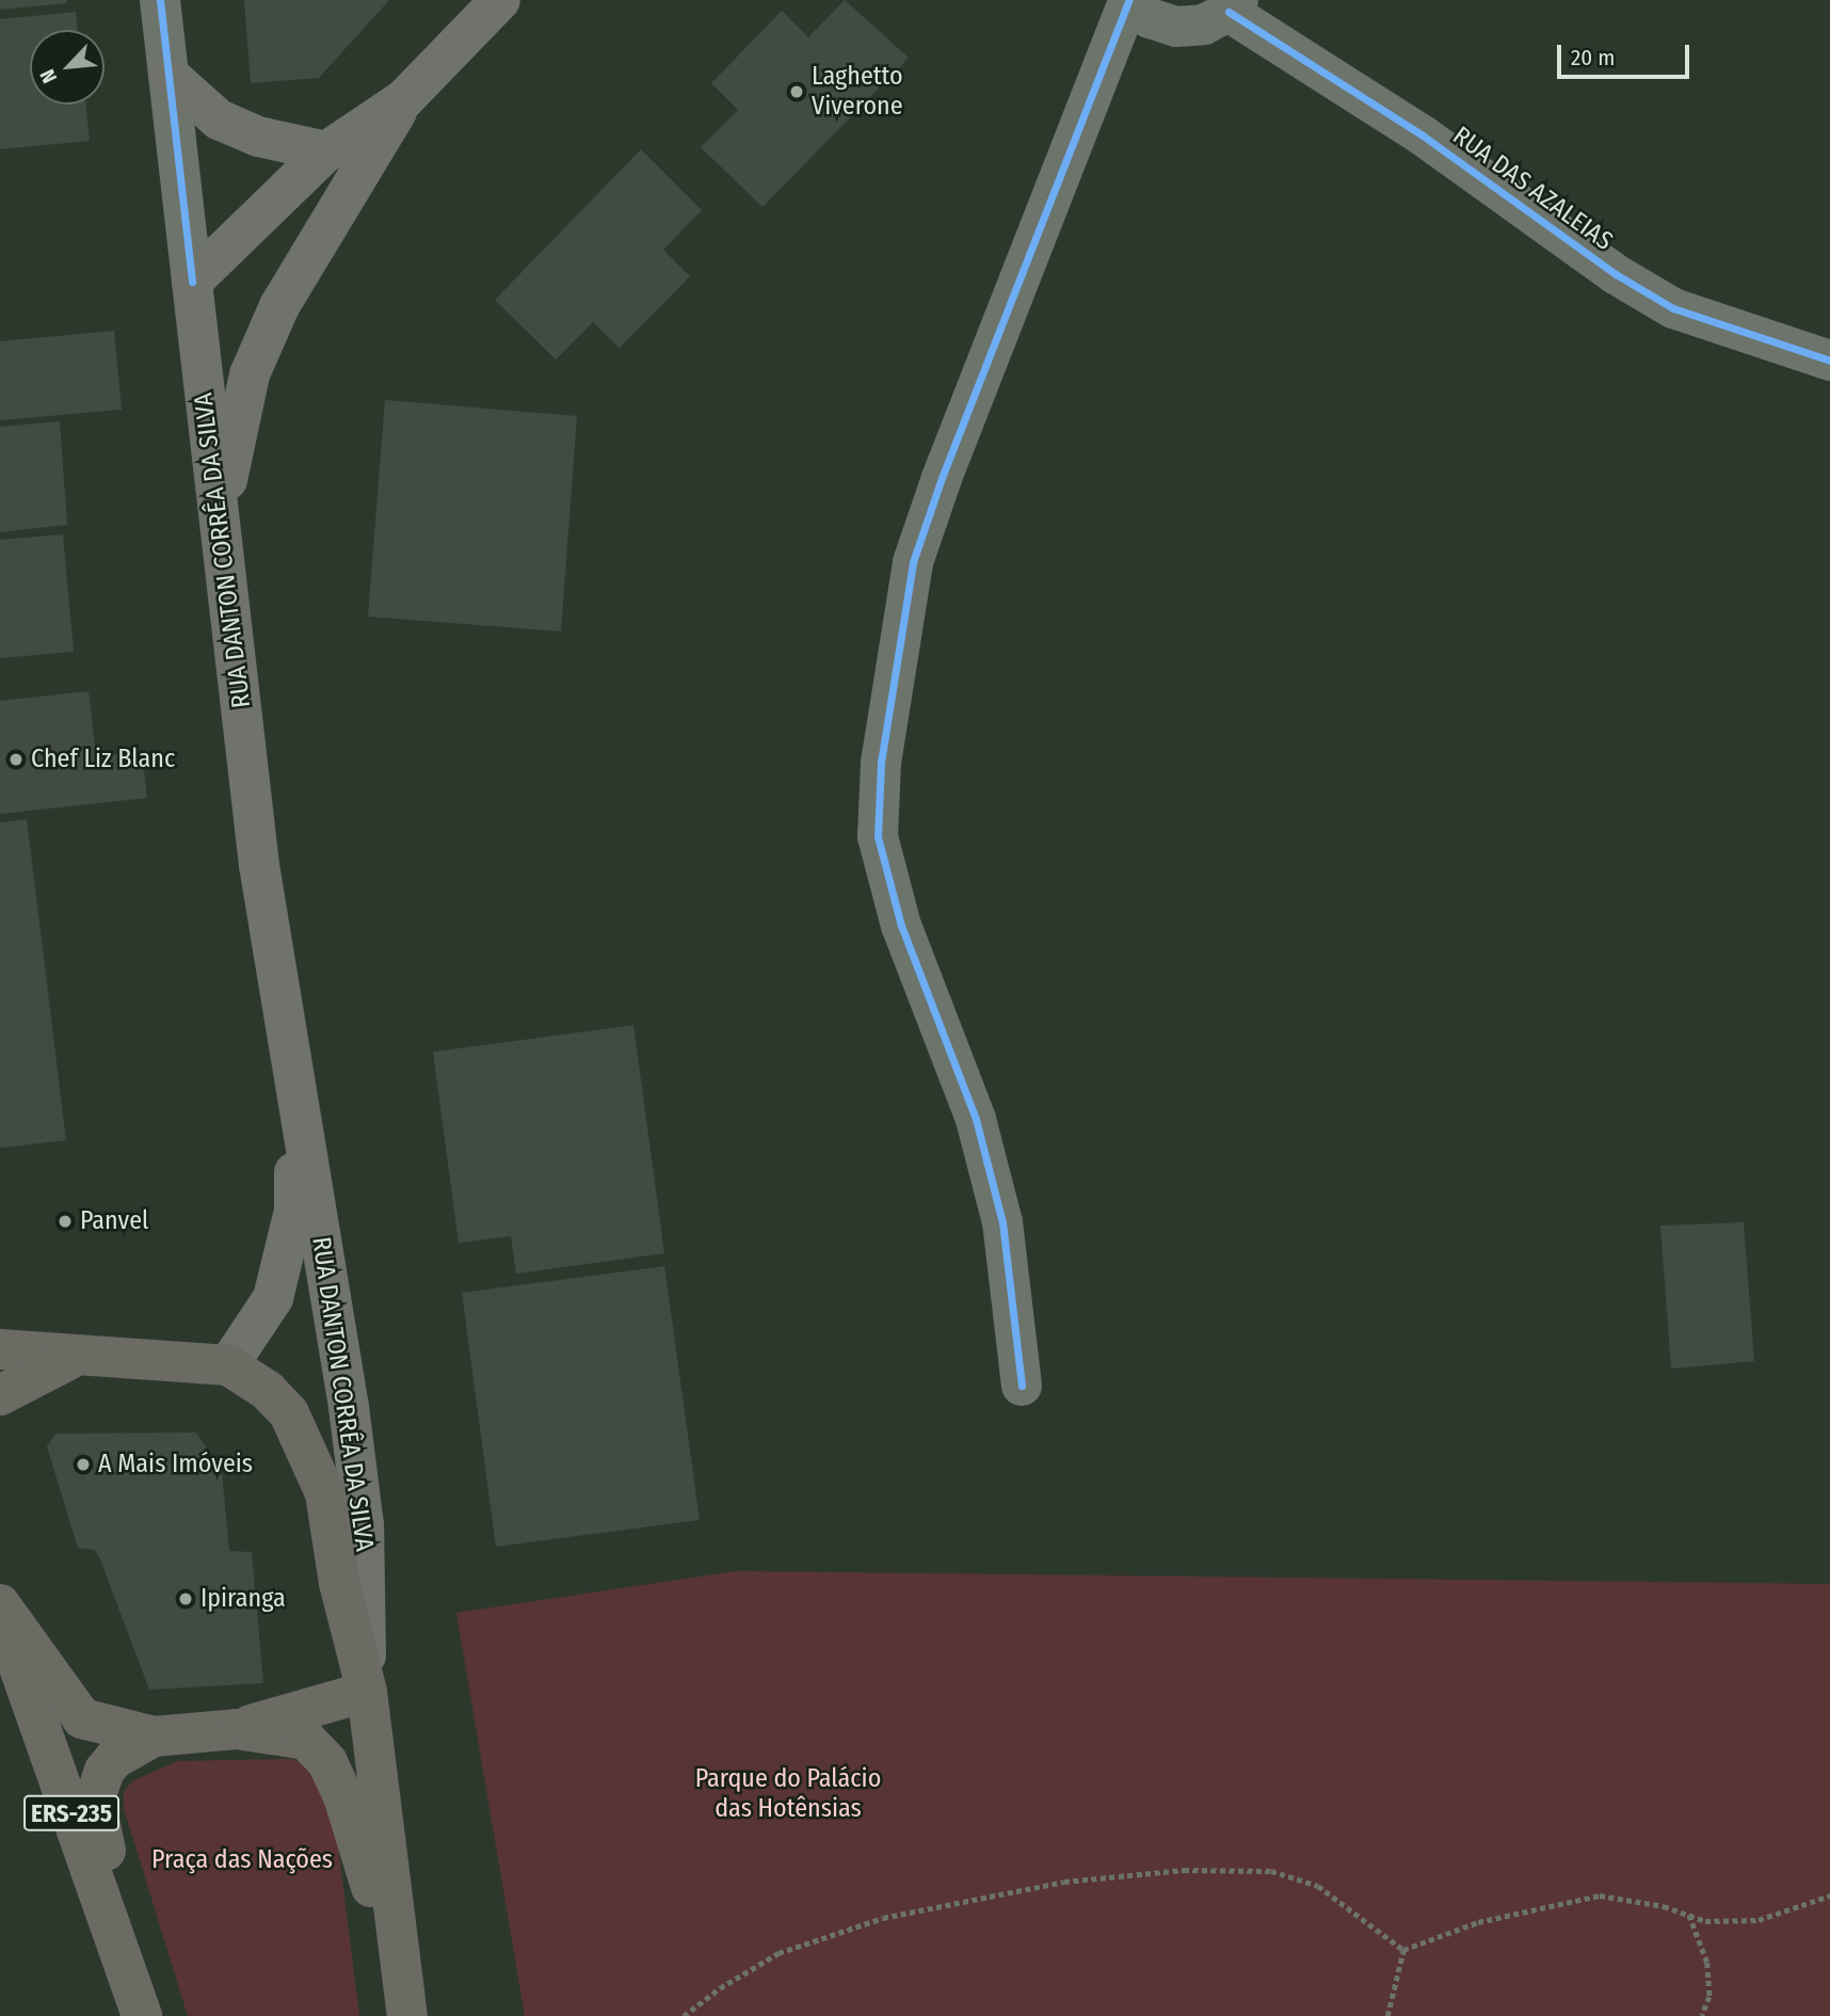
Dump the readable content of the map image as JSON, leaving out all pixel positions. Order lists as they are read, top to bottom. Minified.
{"streets":{"main road":["RUA DANTON CORRÊA DA SILVA","ERS-235"],"street":["RUA DAS AZALEIAS"]},"parks":["Parque do Palácio das Hotênsias","Praça das Nações"],"places":["Laghetto Viverone","Chef Liz Blanc","Panvel","A Mais Imóveis","Ipiranga"],"scale_bar":"20 m","north":"bottom left"}
